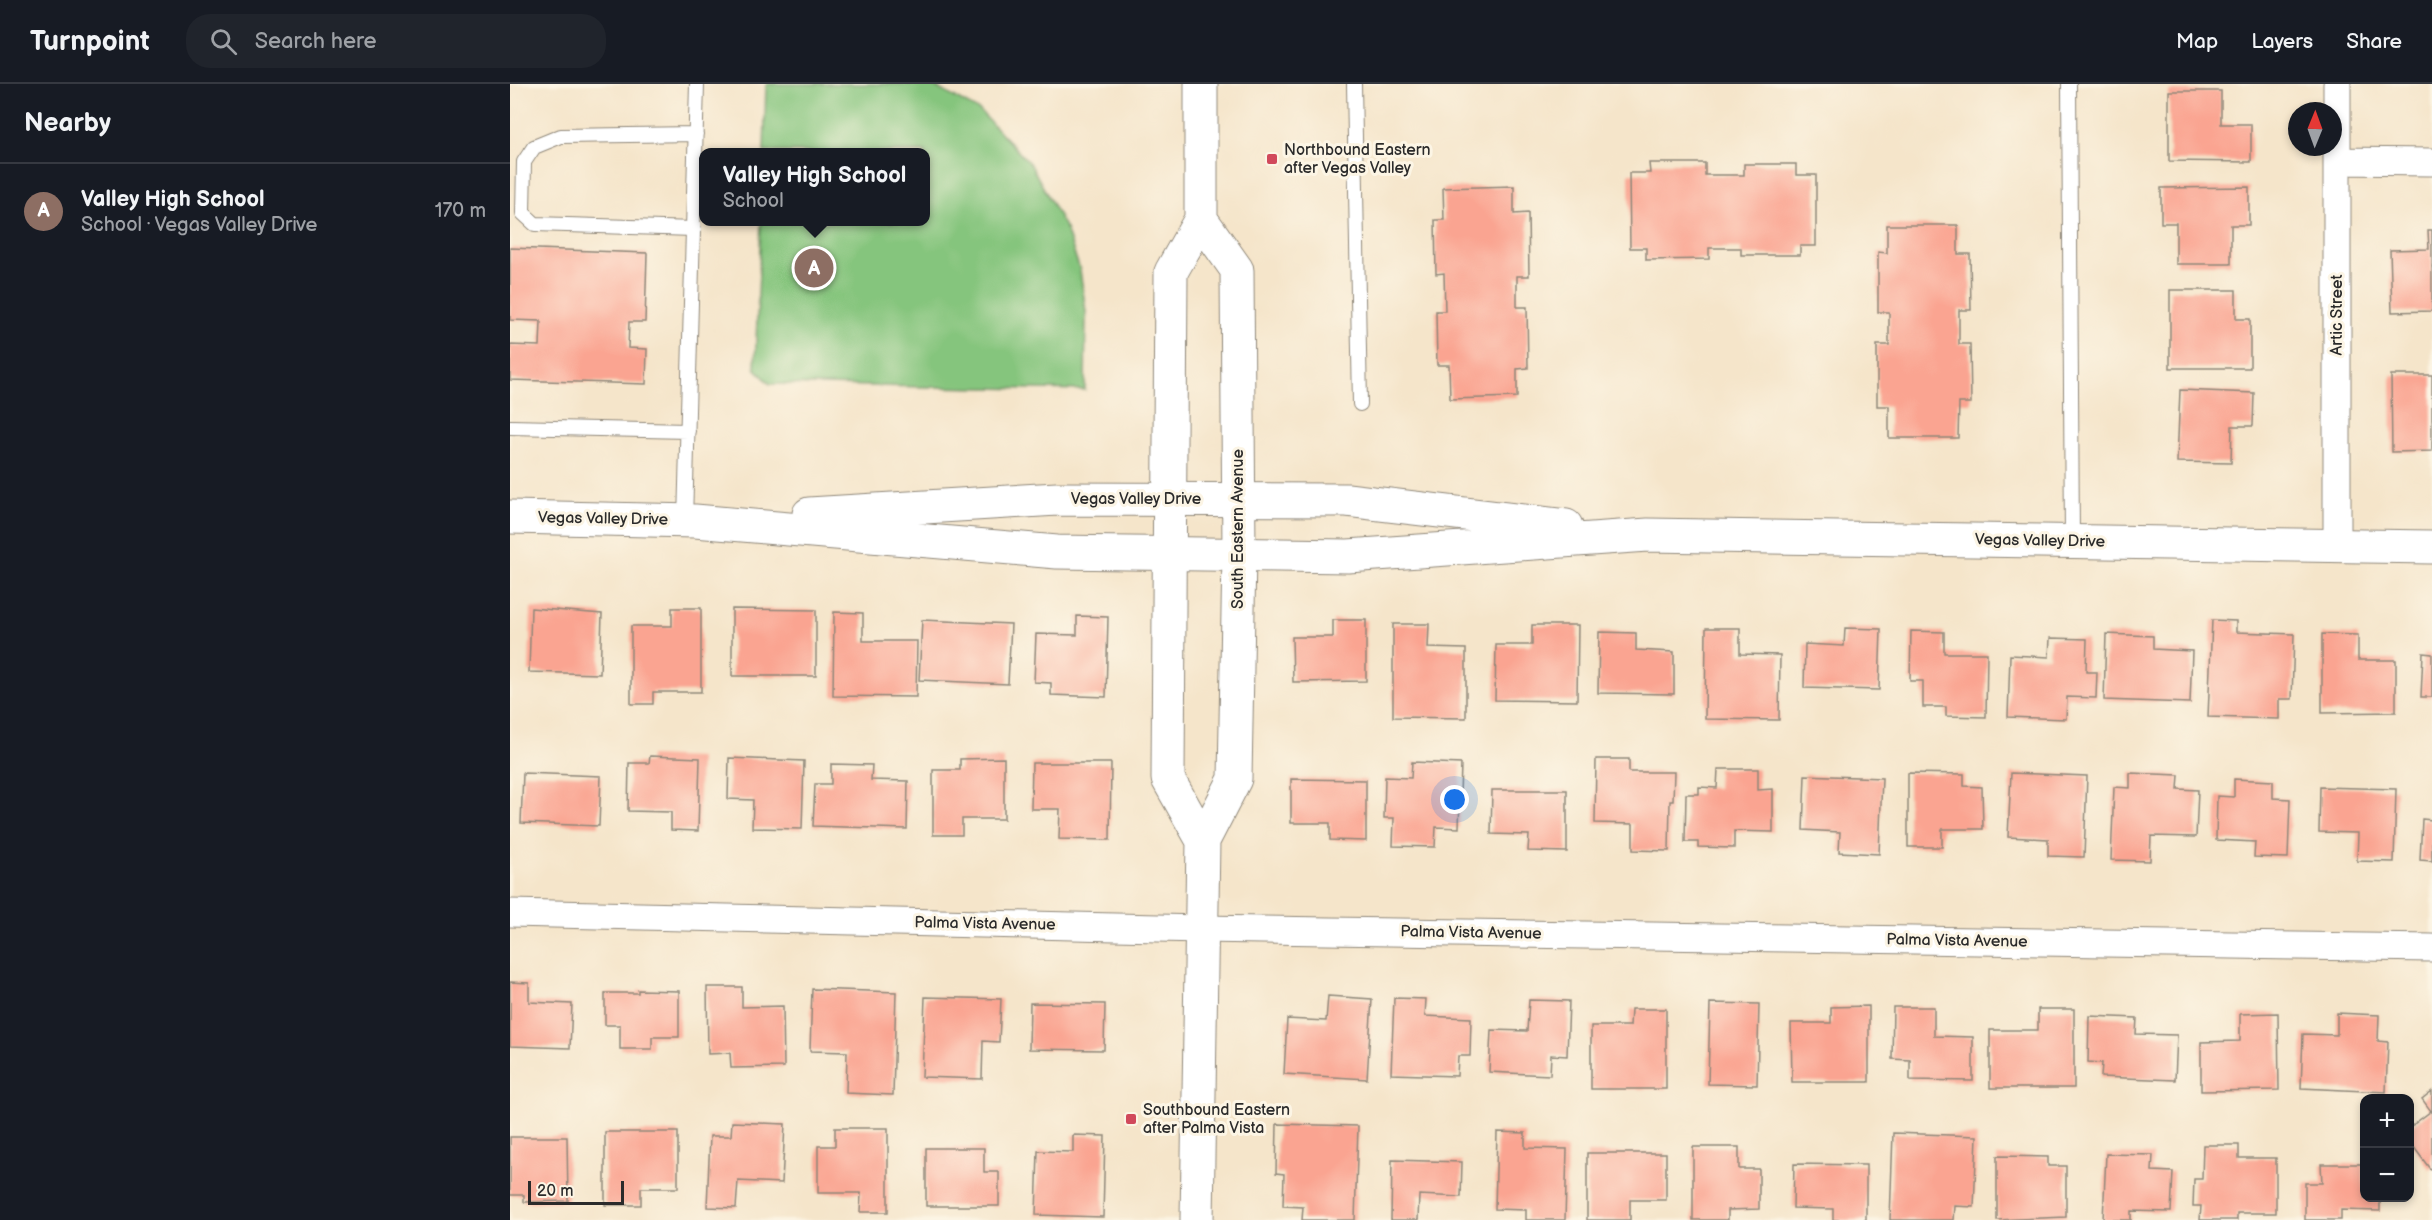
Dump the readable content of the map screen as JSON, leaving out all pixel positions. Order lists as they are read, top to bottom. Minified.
{"streets":{"street":["Artic Street","Vegas Valley Drive","South Eastern Avenue","Palma Vista Avenue"]},"crossings":[["Artic Street","Vegas Valley Drive"],["Vegas Valley Drive","South Eastern Avenue"],["South Eastern Avenue","Palma Vista Avenue"]],"places":{"transit":["Northbound Eastern after Vegas Valley","Southbound Eastern after Palma Vista"]},"scale_bar":"20 m","north":"top","page":{"header":"Turnpoint","search":"Search here","nav":["Map","Layers","Share"],"heading":"Nearby","popup":["Valley High School","School"],"list":[{"mark":"A","name":"Valley High School","note":"School · Vegas Valley Drive","value":"170 m"}],"pins":"A","map_buttons":["+","−"],"scale":"20 m"}}
